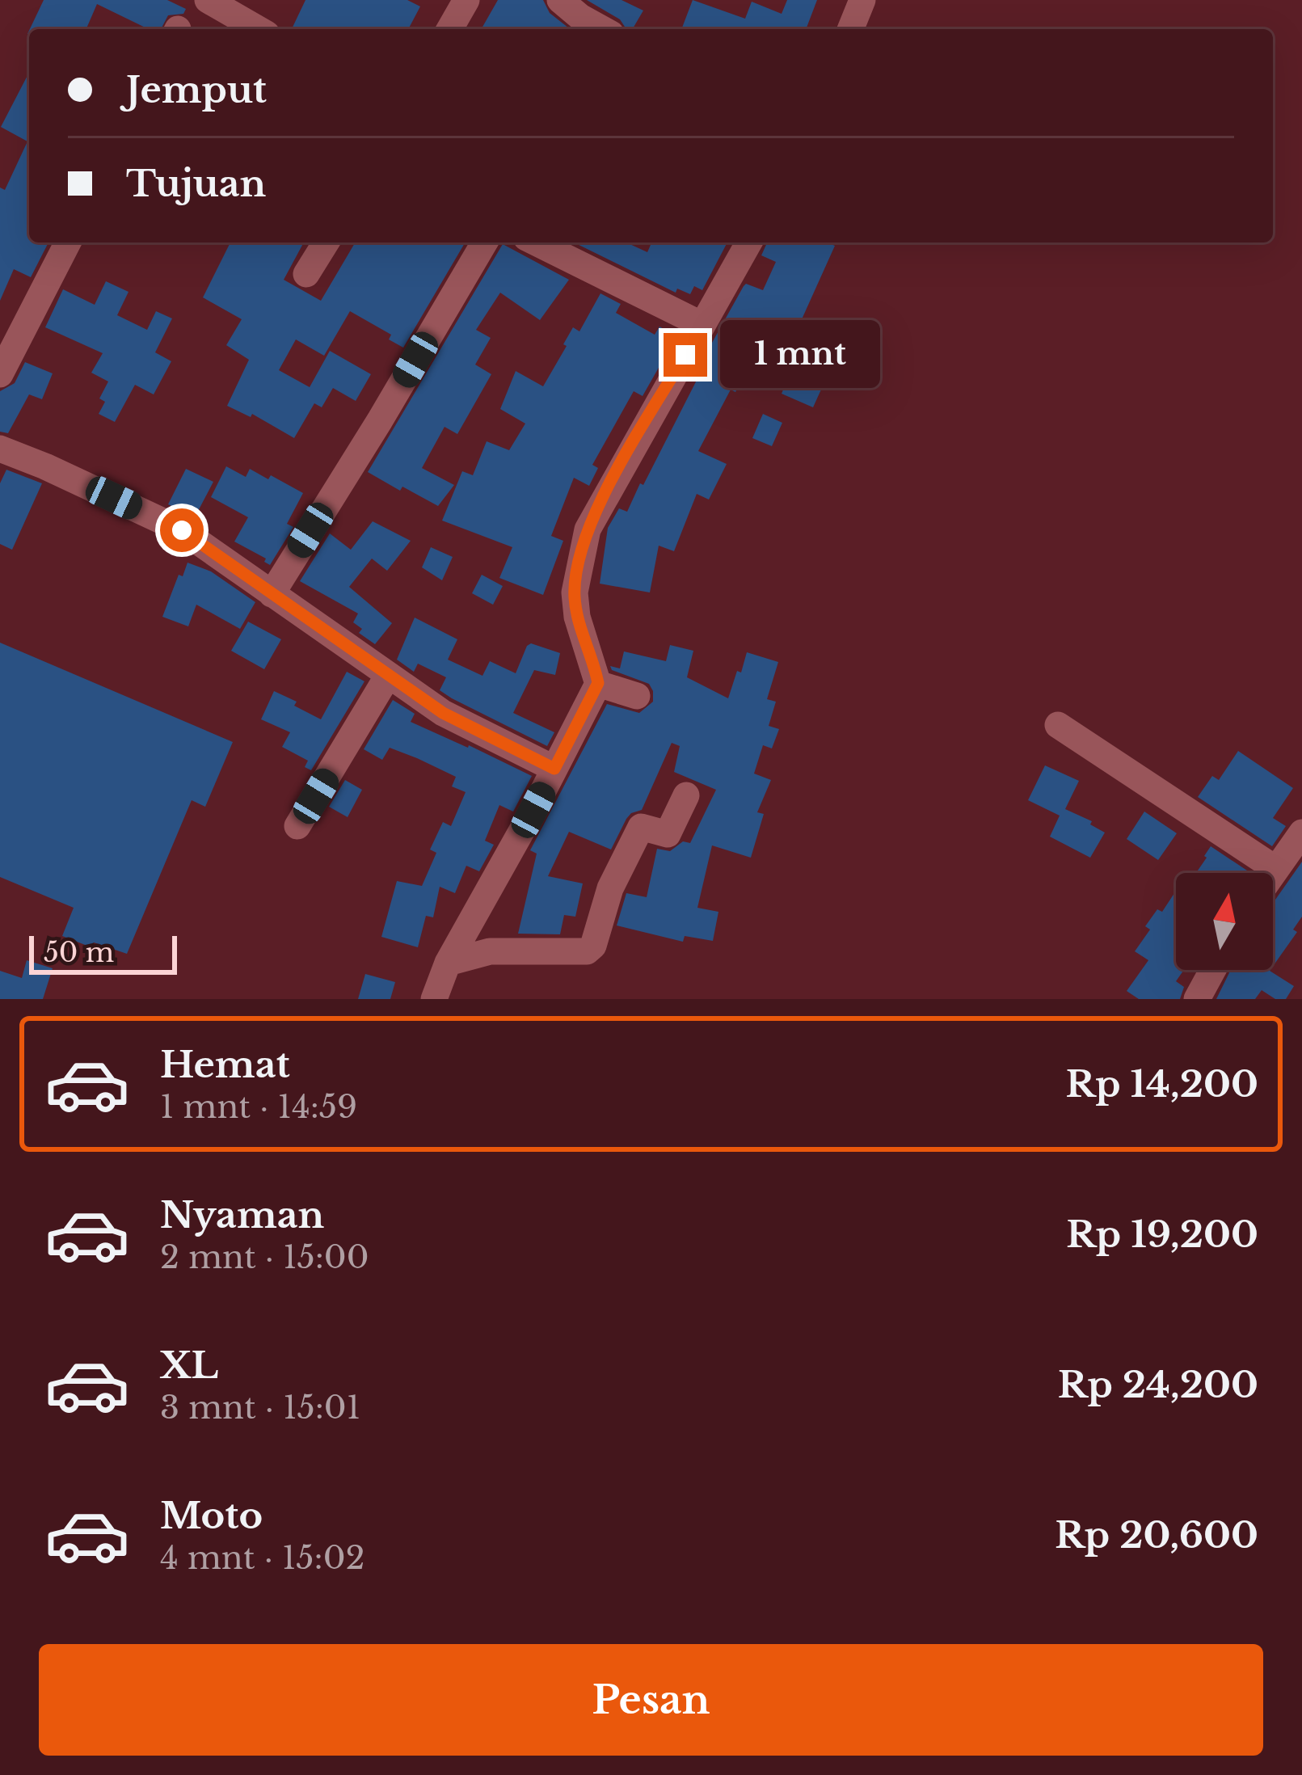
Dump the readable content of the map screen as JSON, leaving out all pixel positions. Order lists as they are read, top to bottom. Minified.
{"scale_bar":"50 m","north":"top","page":{"banner":["Jemput","Tujuan"],"bubble":"1 mnt","scale":"50 m","list":[{"name":"Hemat","note":"1 mnt · 14:59","value":"Rp 14,200"},{"name":"Nyaman","note":"2 mnt · 15:00","value":"Rp 19,200"},{"name":"XL","note":"3 mnt · 15:01","value":"Rp 24,200"},{"name":"Moto","note":"4 mnt · 15:02","value":"Rp 20,600"}],"buttons":"Pesan"}}
